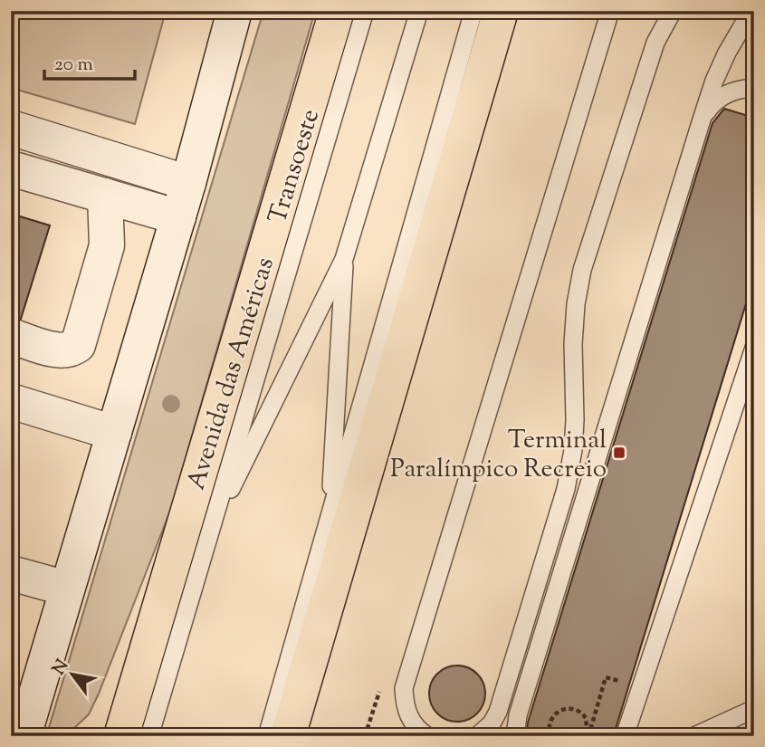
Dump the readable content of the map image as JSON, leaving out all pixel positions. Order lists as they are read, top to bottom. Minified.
{"streets":{"highway":["Avenida das Américas"],"lane":["Transoeste"]},"places":{"transit":["Terminal Paralímpico Recreio"]},"scale_bar":"20 m","north":"top left"}
